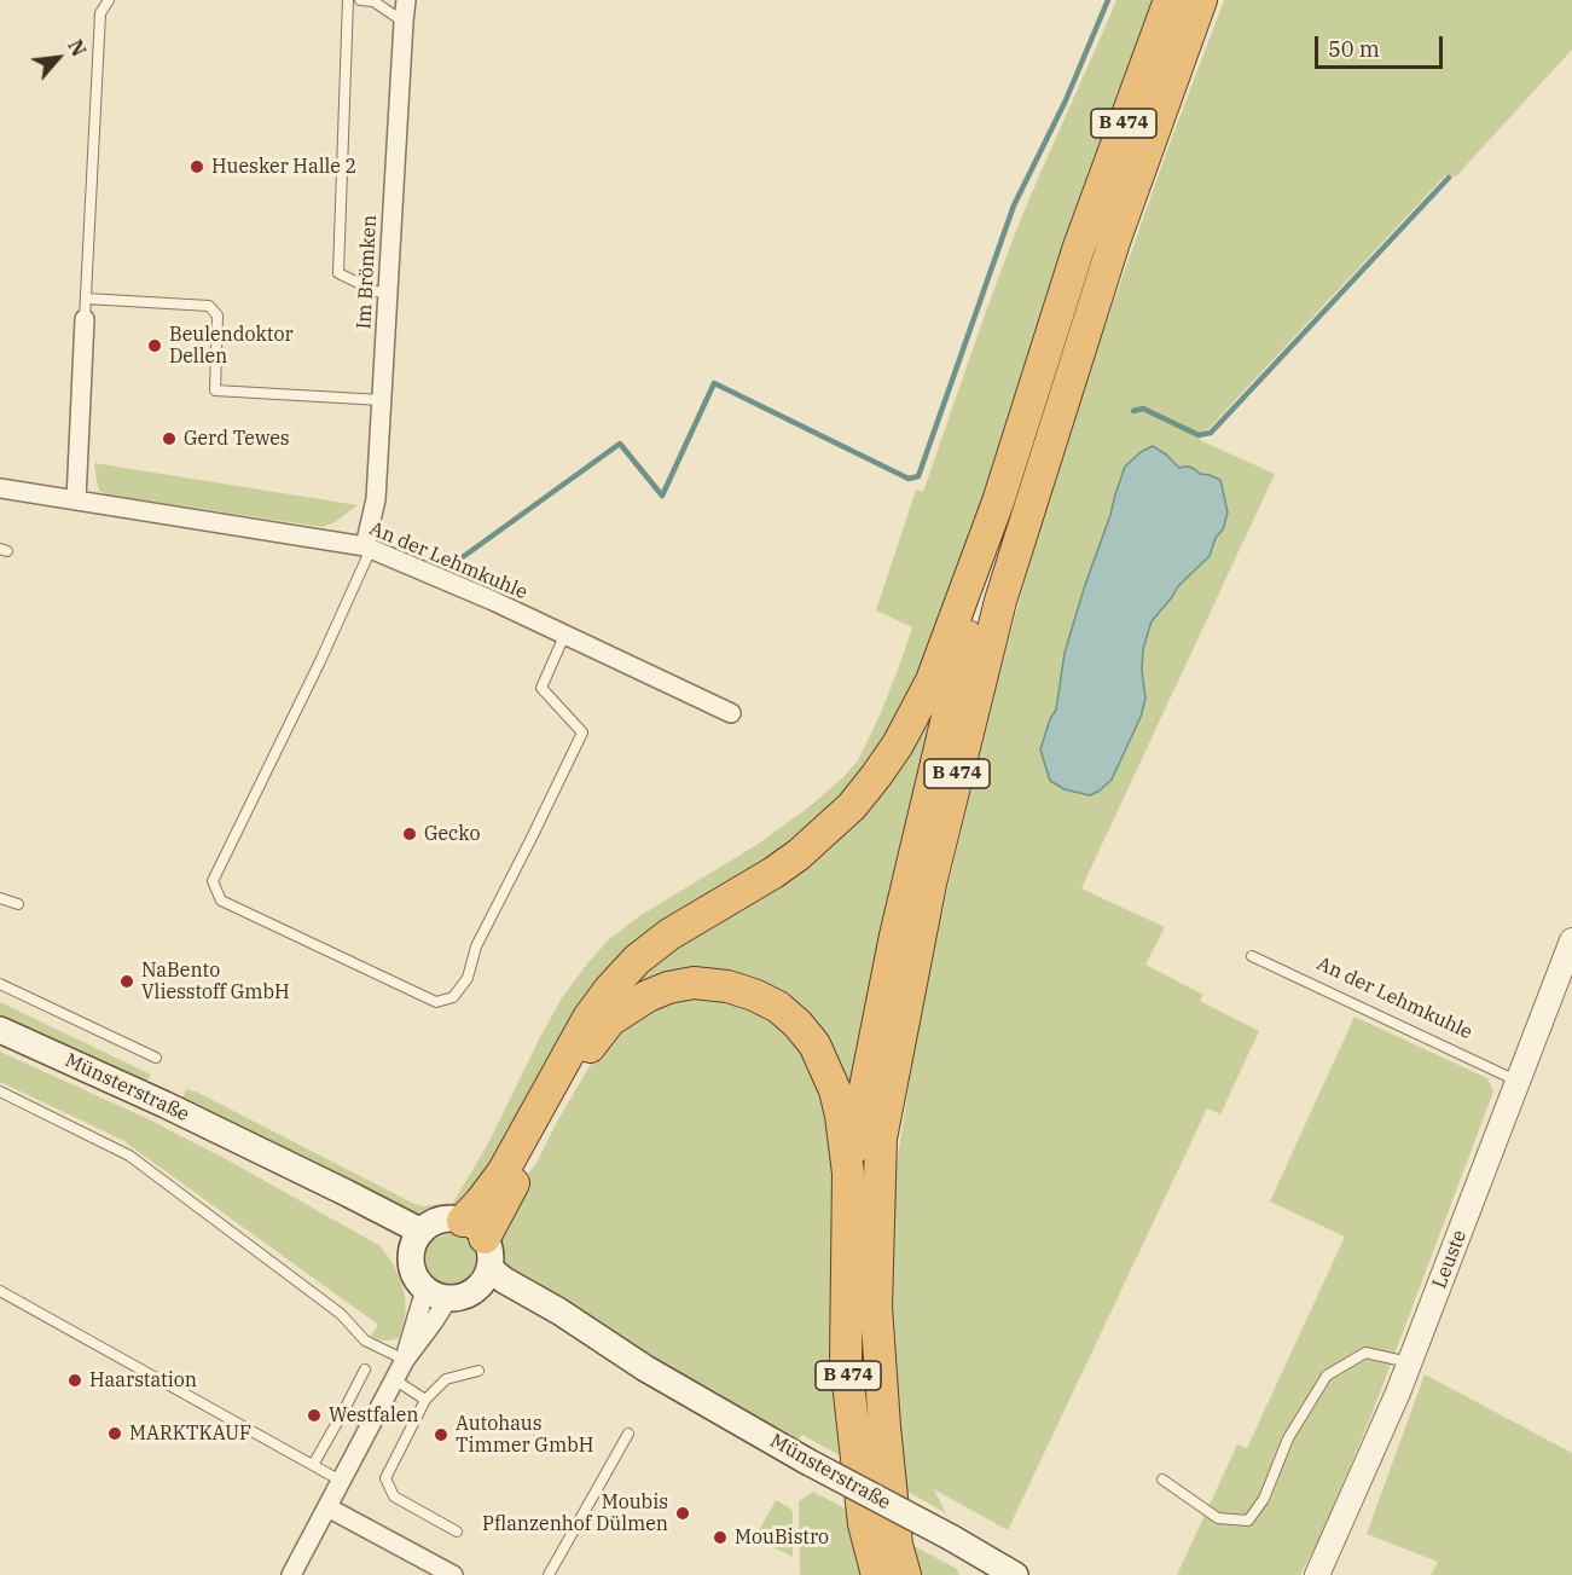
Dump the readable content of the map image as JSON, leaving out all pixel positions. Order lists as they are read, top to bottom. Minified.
{"streets":{"highway":["B 474"],"main road":["Münsterstraße"],"street":["Im Brömken","An der Lehmkuhle","Leuste"]},"crossings":[["Im Brömken","An der Lehmkuhle"],["An der Lehmkuhle","Leuste"]],"places":["Huesker Halle 2","Beulendoktor Dellen","Gerd Tewes","Gecko","NaBento Vliesstoff GmbH","Haarstation","Westfalen","MARKTKAUF","Autohaus Timmer GmbH","Moubis Pflanzenhof Dülmen","MouBistro"],"scale_bar":"50 m","north":"top right"}
